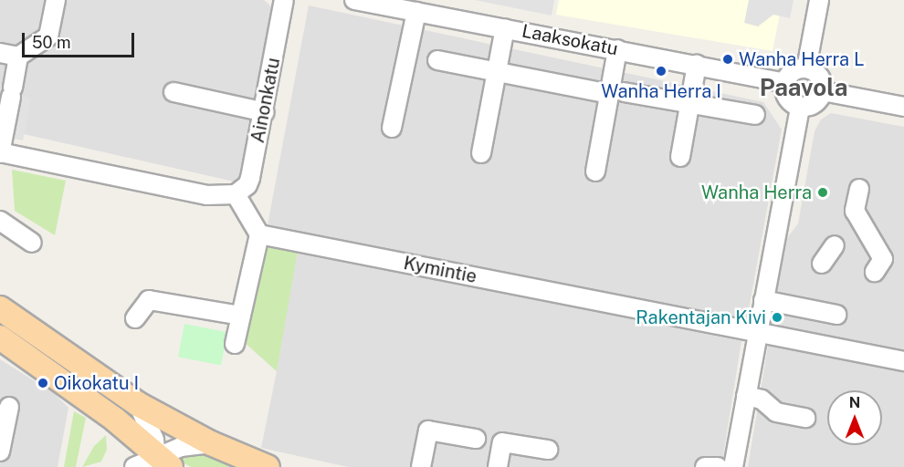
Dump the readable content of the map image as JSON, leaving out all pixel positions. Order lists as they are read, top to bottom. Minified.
{"streets":{"street":["Laaksokatu","Ainonkatu","Kymintie"]},"districts":["Paavola"],"places":["Wanha Herra L","Wanha Herra I","Wanha Herra","Rakentajan Kivi","Oikokatu I"],"scale_bar":"50 m","north":"top"}
